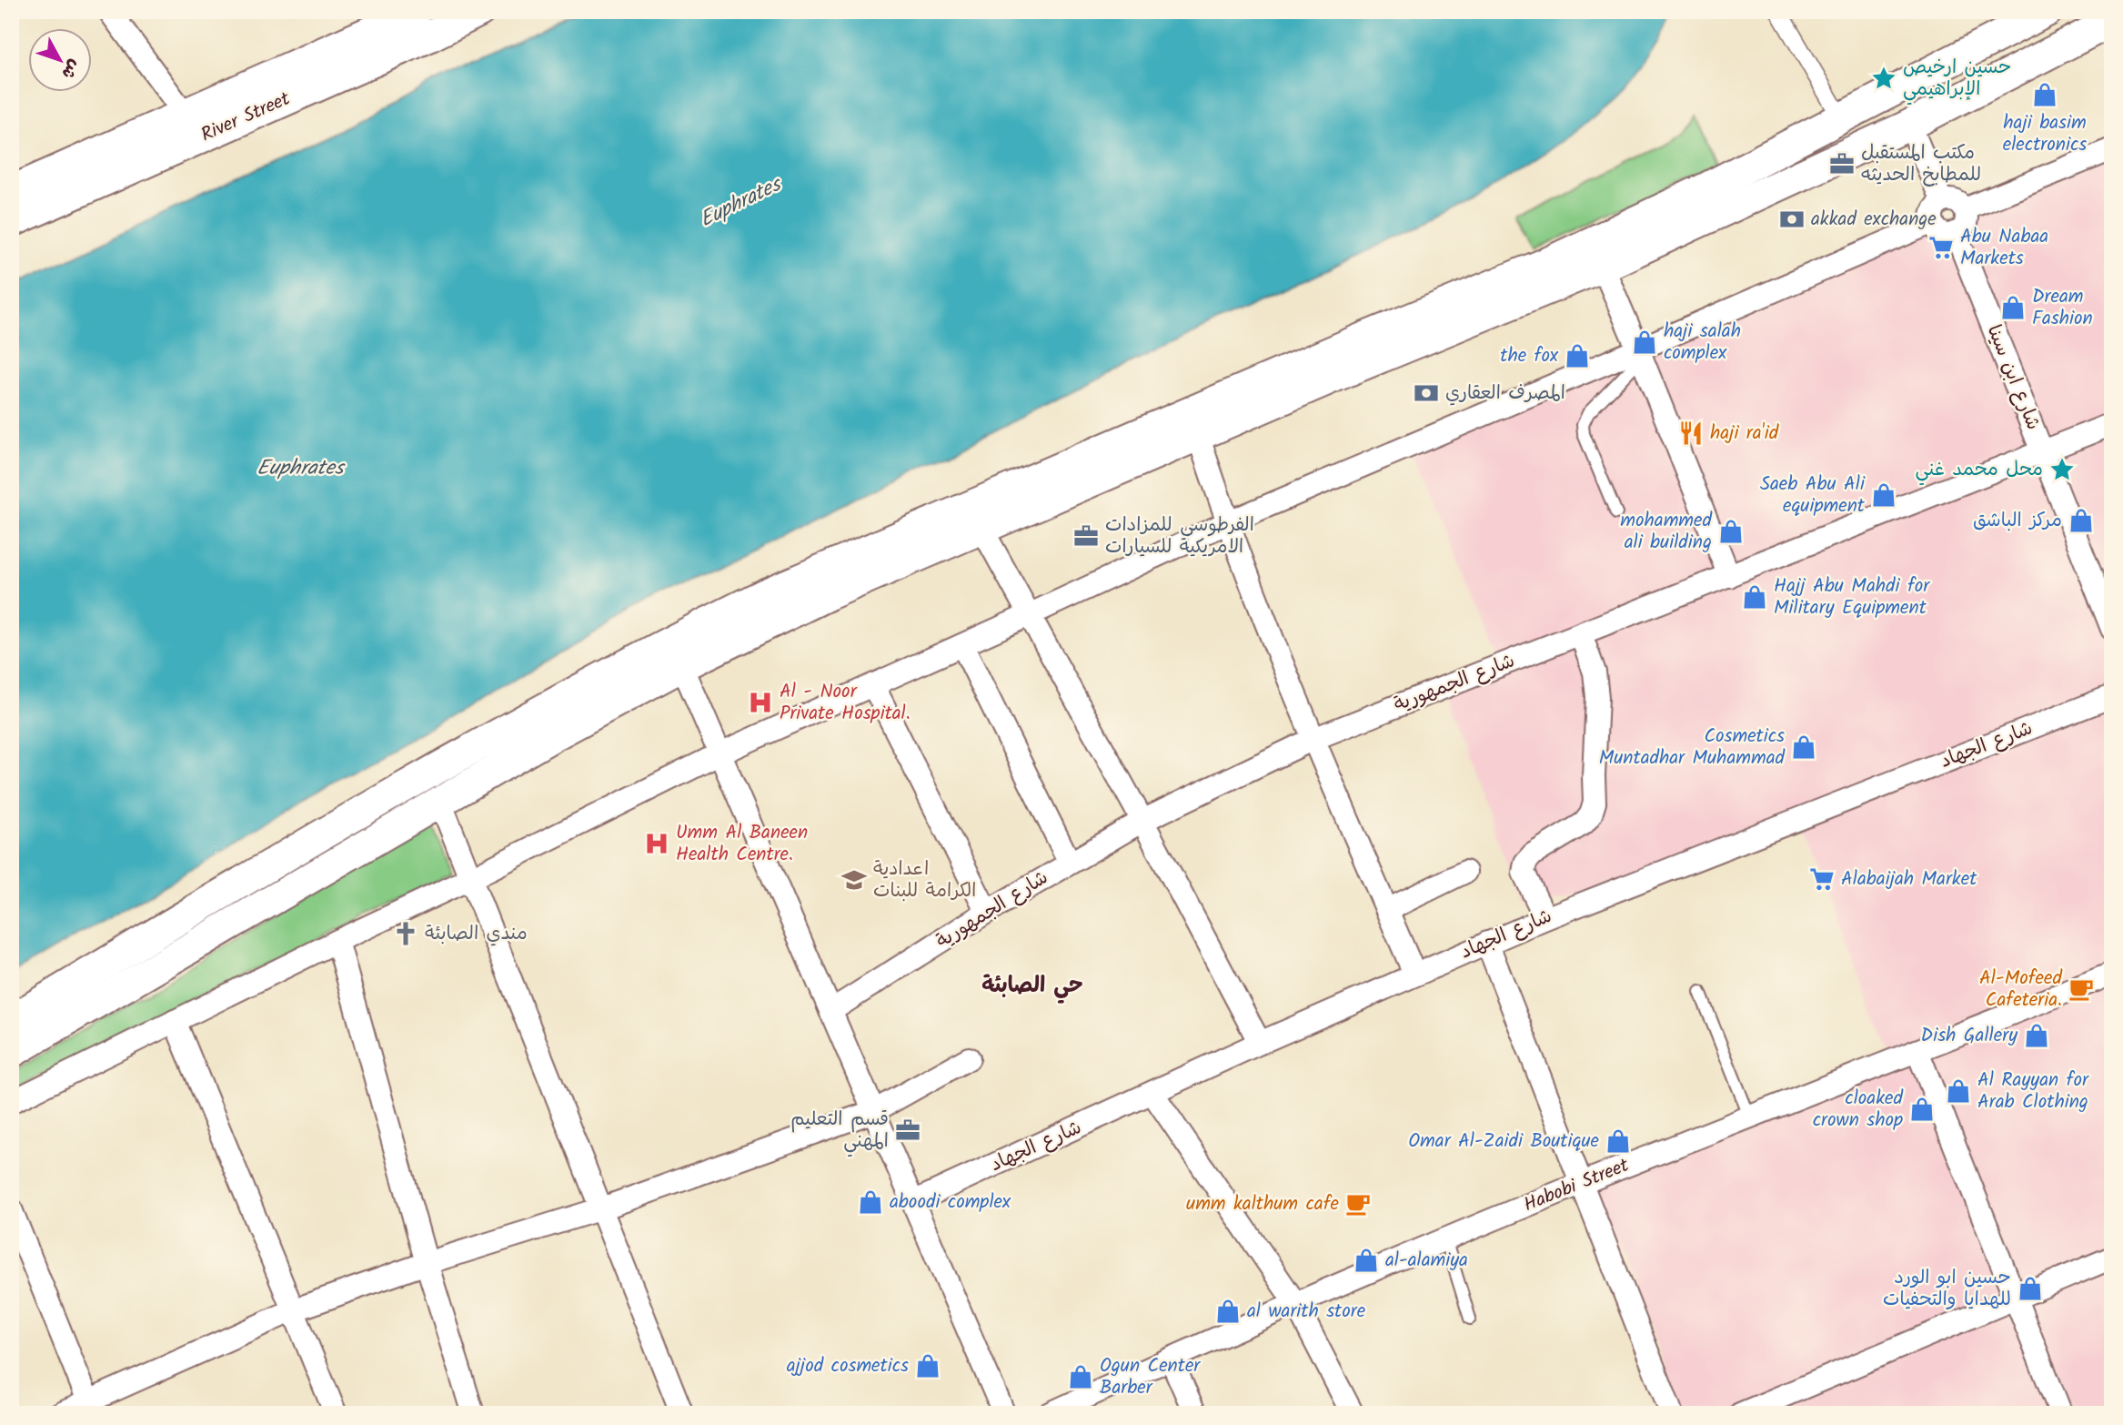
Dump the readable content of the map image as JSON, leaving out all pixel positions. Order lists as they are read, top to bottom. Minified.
{"streets":{"main road":["River Street"],"street":["شارع ابن سينا","شارع الجمهورية","شارع الجهاد","Habobi Street"]},"crossings":[["شارع ابن سينا","شارع الجمهورية"]],"districts":["حي الصابئة"],"water":["Euphrates"],"places":{"place":["حسين ارخيص الإبراهيمي","محل محمد غني"],"shop":["haji basim electronics","Dream Fashion","haji salah complex","the fox","Saeb Abu Ali equipment","مركز الباشق","mohammed ali building","Hajj Abu Mahdi for Military Equipment","Cosmetics Muntadhar Muhammad","Dish Gallery","Al Rayyan for Arab Clothing","cloaked crown shop","Omar Al-Zaidi Boutique","aboodi complex","al-alamiya","حسين ابو الورد للهدايا والتحفيات","al warith store","ajjod cosmetics","Ogun Center Barber"],"office":["مكتب المستقبل للمطابخ الحديثه","الفرطوسي للمزادات الامريكية للسيارات","قسم التعليم المهني"],"bank":["akkad exchange","المصرف العقاري"],"supermarket":["Abu Nabaa Markets","Alabaijah Market"],"restaurant":["haji ra'id"],"hospital":["Al - Noor Private Hospital.","Umm Al Baneen Health Centre."],"school or university":["اعدادية الكرامة للبنات"],"church":["مندي الصابئة"],"cafe":["Al-Mofeed Cafeteria.","umm kalthum cafe"]},"north":"bottom right"}
